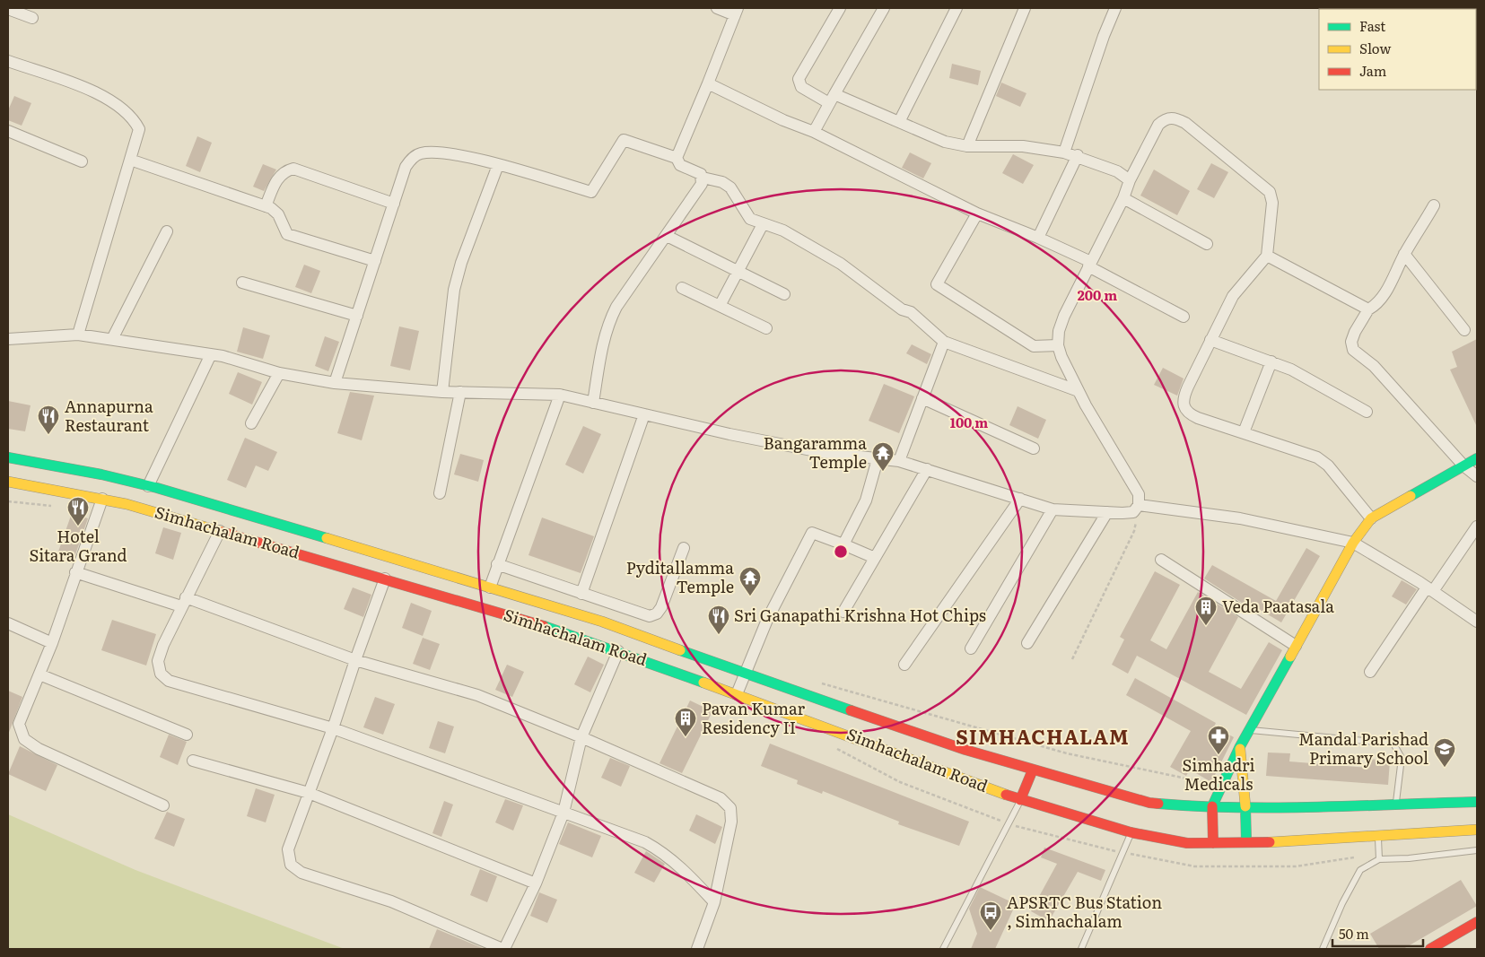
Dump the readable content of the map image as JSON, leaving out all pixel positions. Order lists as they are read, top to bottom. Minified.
{"streets":{"main road":["Simhachalam Road"]},"districts":["SIMHACHALAM"],"places":{"restaurant":["Annapurna Restaurant","Hotel Sitara Grand","Sri Ganapathi Krishna Hot Chips"],"temple":["Bangaramma Temple","Pyditallamma Temple"],"building":["Veda Paatasala","Pavan Kumar Residency II"],"pharmacy":["Simhadri Medicals"],"school or university":["Mandal Parishad Primary School"],"bus stop":["APSRTC Bus Station , Simhachalam"]},"legend":["Fast","Slow","Jam"],"scale_bar":"50 m","rings":["200 m","100 m"]}
